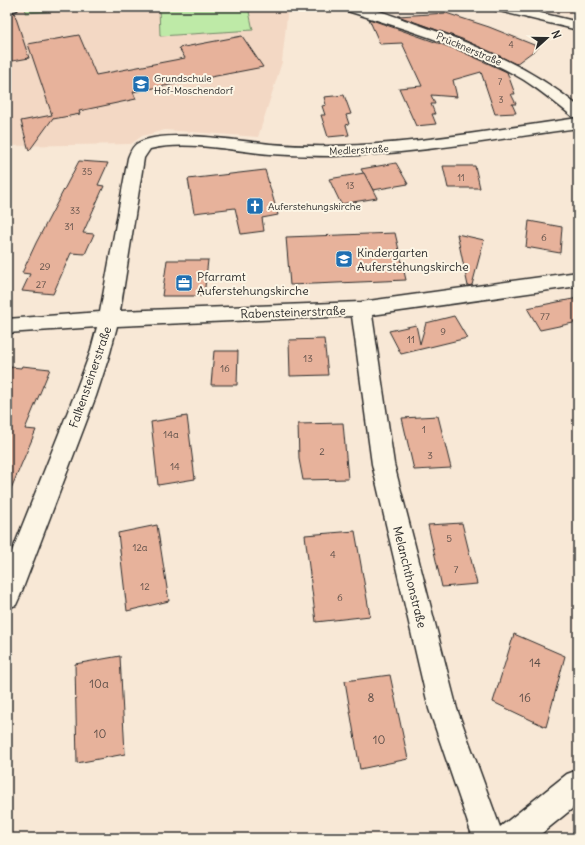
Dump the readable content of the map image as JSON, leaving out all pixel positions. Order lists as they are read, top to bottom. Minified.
{"streets":{"street":["Prücknerstraße","Medlerstraße","Rabensteinerstraße","Falkensteinerstraße","Melanchthonstraße"]},"crossings":[["Medlerstraße","Falkensteinerstraße"],["Rabensteinerstraße","Falkensteinerstraße"],["Rabensteinerstraße","Melanchthonstraße"]],"places":{"school or university":["Grundschule Hof-Moschendorf","Kindergarten Auferstehungskirche"],"church":["Auferstehungskirche"],"office":["Pfarramt Auferstehungskirche"]},"house_numbers":["4","7","3","35","11","13","33","31","6","29","27","77","9","11","13","16","1","14a","2","3","14","5","12a","4","7","12","6","14","10a","8","16","10","10"],"north":"right"}
